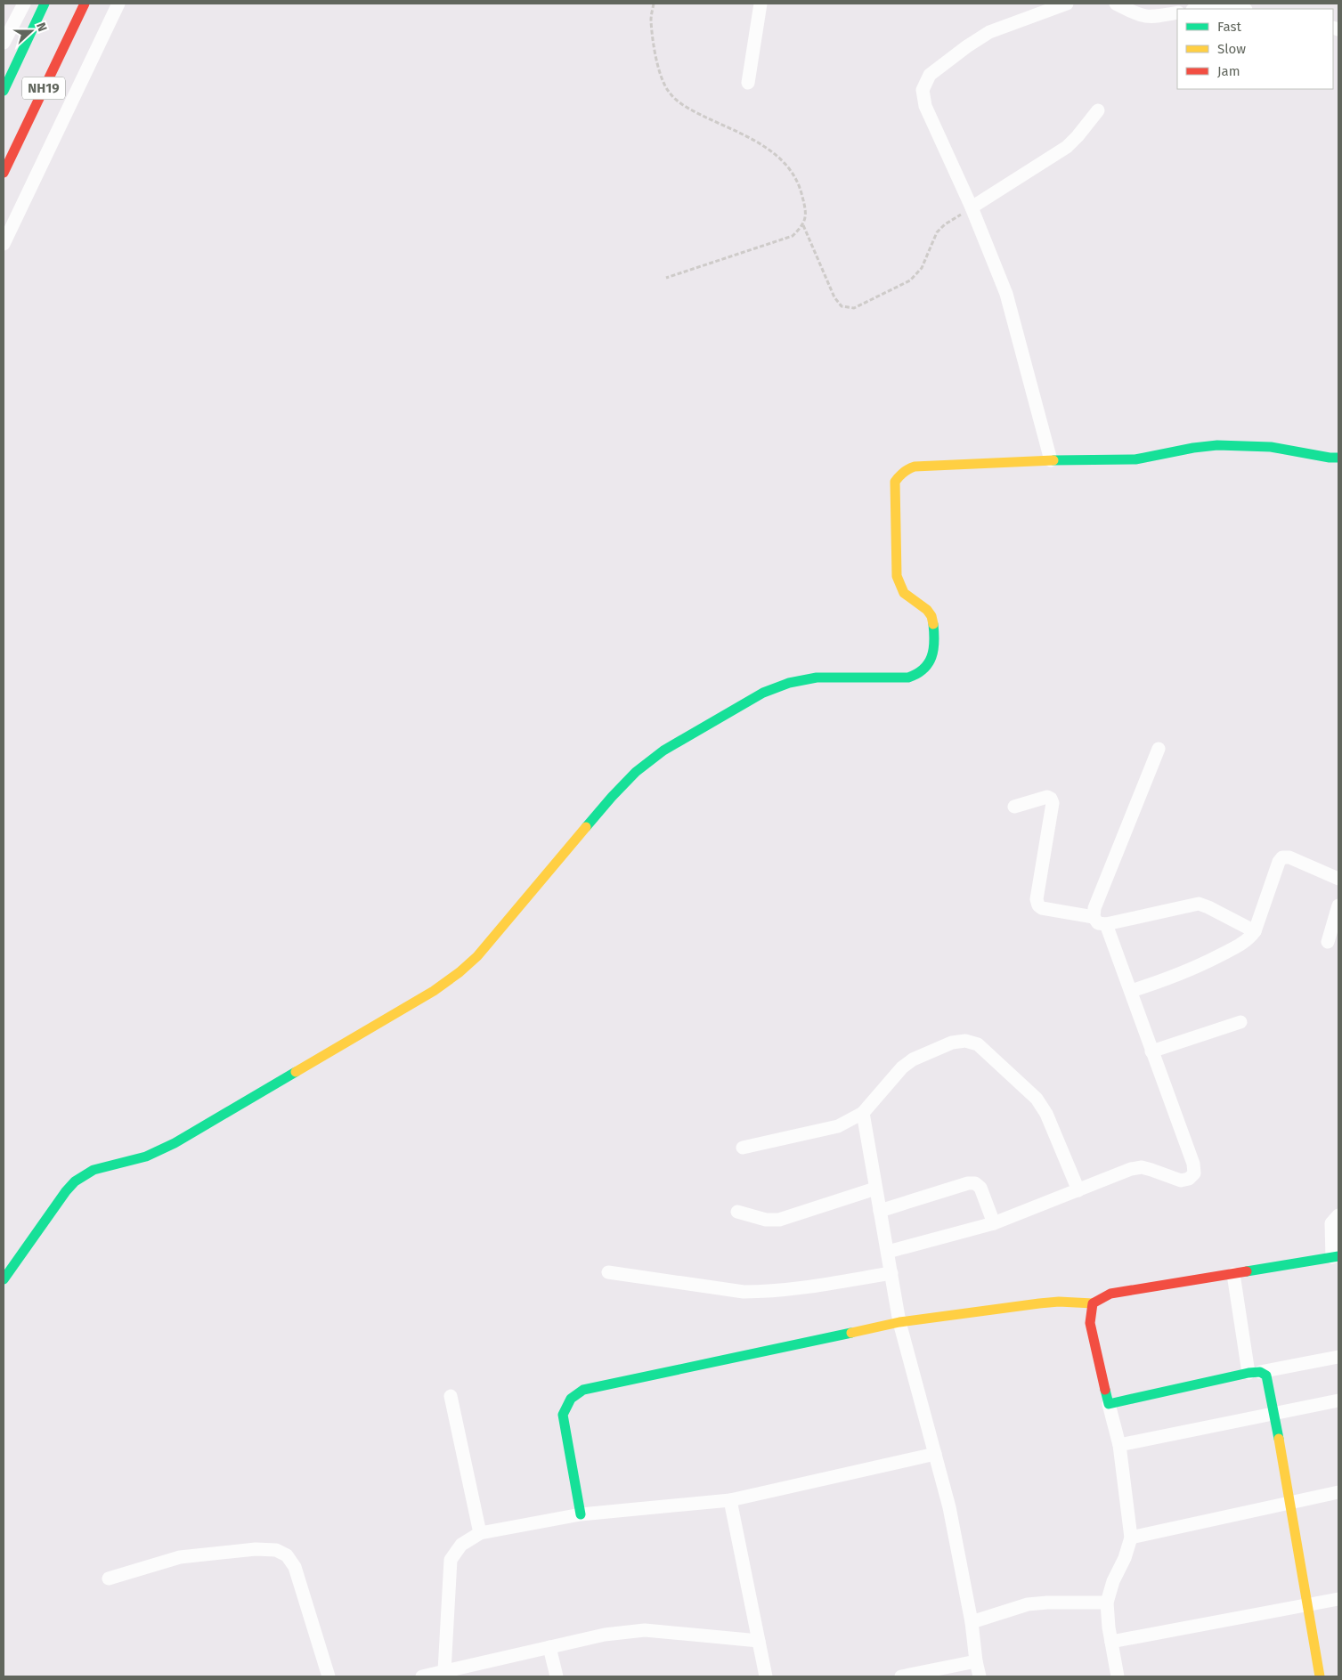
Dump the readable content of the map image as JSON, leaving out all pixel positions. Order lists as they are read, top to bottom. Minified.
{"streets":{"main road":["NH19"]},"legend":["Fast","Slow","Jam"],"north":"right"}
